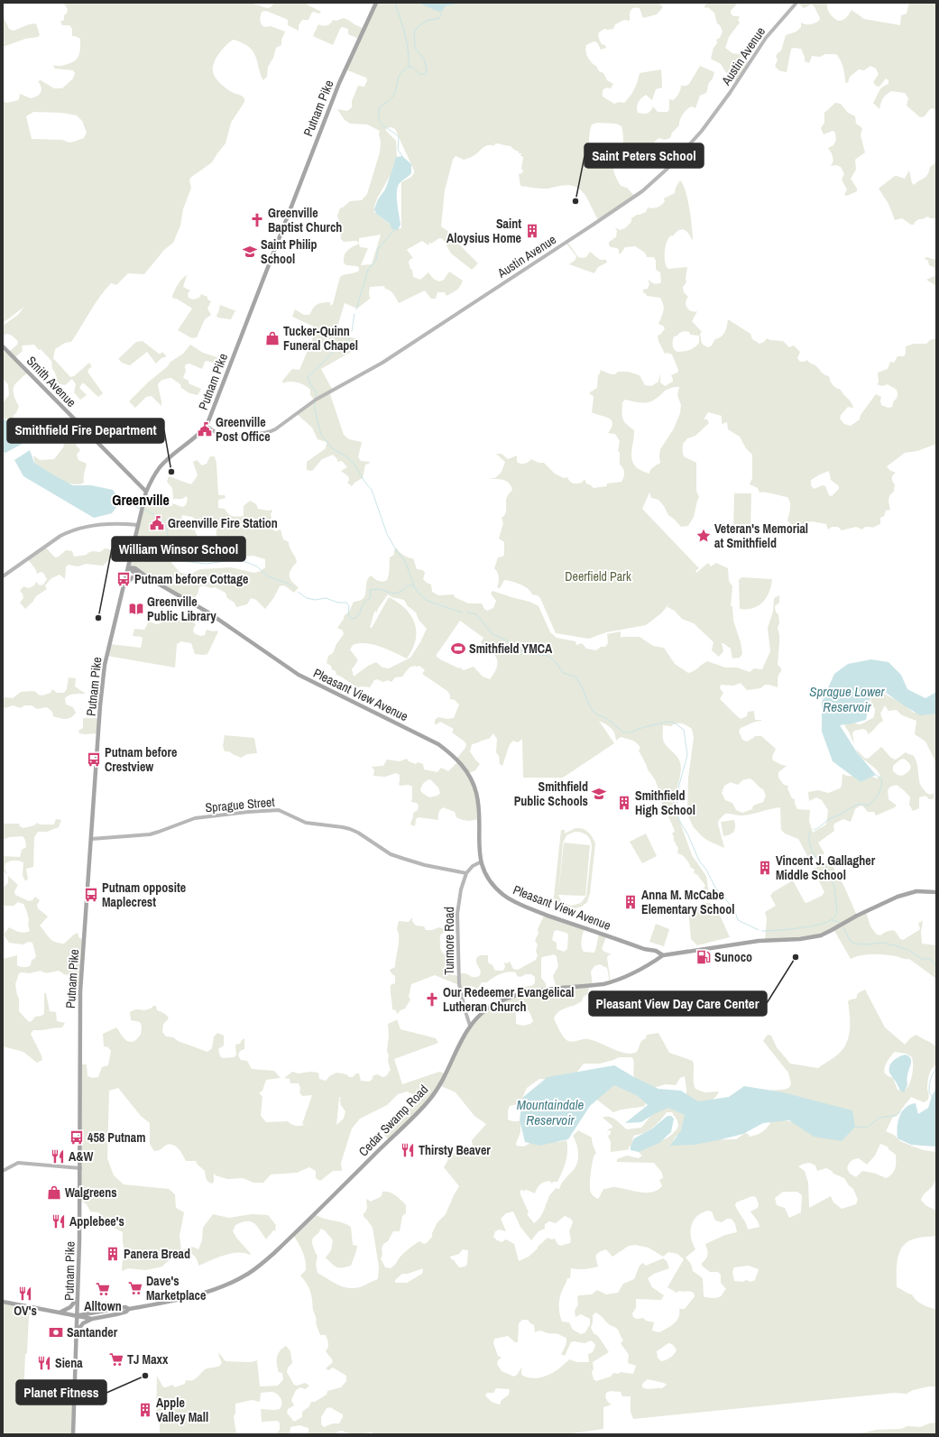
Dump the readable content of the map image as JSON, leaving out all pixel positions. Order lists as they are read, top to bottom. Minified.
{"streets":{"main road":["Putnam Pike","Smith Avenue","Pleasant View Avenue","Cedar Swamp Road"],"street":["Austin Avenue","Sprague Street","Tunmore Road"]},"crossings":[["Austin Avenue","Putnam Pike"],["Putnam Pike","Smith Avenue"],["Putnam Pike","Pleasant View Avenue"],["Putnam Pike","Sprague Street"],["Putnam Pike","Cedar Swamp Road"],["Pleasant View Avenue","Cedar Swamp Road"],["Sprague Street","Tunmore Road"],["Tunmore Road","Cedar Swamp Road"]],"districts":["Greenville"],"water":["Sprague Lower Reservoir","Mountaindale Reservoir"],"parks":["Deerfield Park"],"places":{"other":["Saint Peters School","Smithfield Fire Department","William Winsor School","Pleasant View Day Care Center","Planet Fitness"],"church":["Greenville Baptist Church","Our Redeemer Evangelical Lutheran Church"],"building":["Saint Aloysius Home","Smithfield High School","Vincent J. Gallagher Middle School","Anna M. McCabe Elementary School","Panera Bread","Apple Valley Mall"],"school or university":["Saint Philip School","Smithfield Public Schools"],"shop":["Tucker-Quinn Funeral Chapel","Walgreens"],"public building":["Greenville Post Office","Greenville Fire Station"],"place":["Veteran's Memorial at Smithfield"],"bus stop":["Putnam before Cottage","Putnam before Crestview","Putnam opposite Maplecrest","458 Putnam"],"library":["Greenville Public Library"],"sports":["Smithfield YMCA"],"fuel station":["Sunoco"],"restaurant":["Thirsty Beaver","A&W","Applebee's","OV's","Siena"],"supermarket":["Dave's Marketplace","Alltown","TJ Maxx"],"bank":["Santander"]}}
